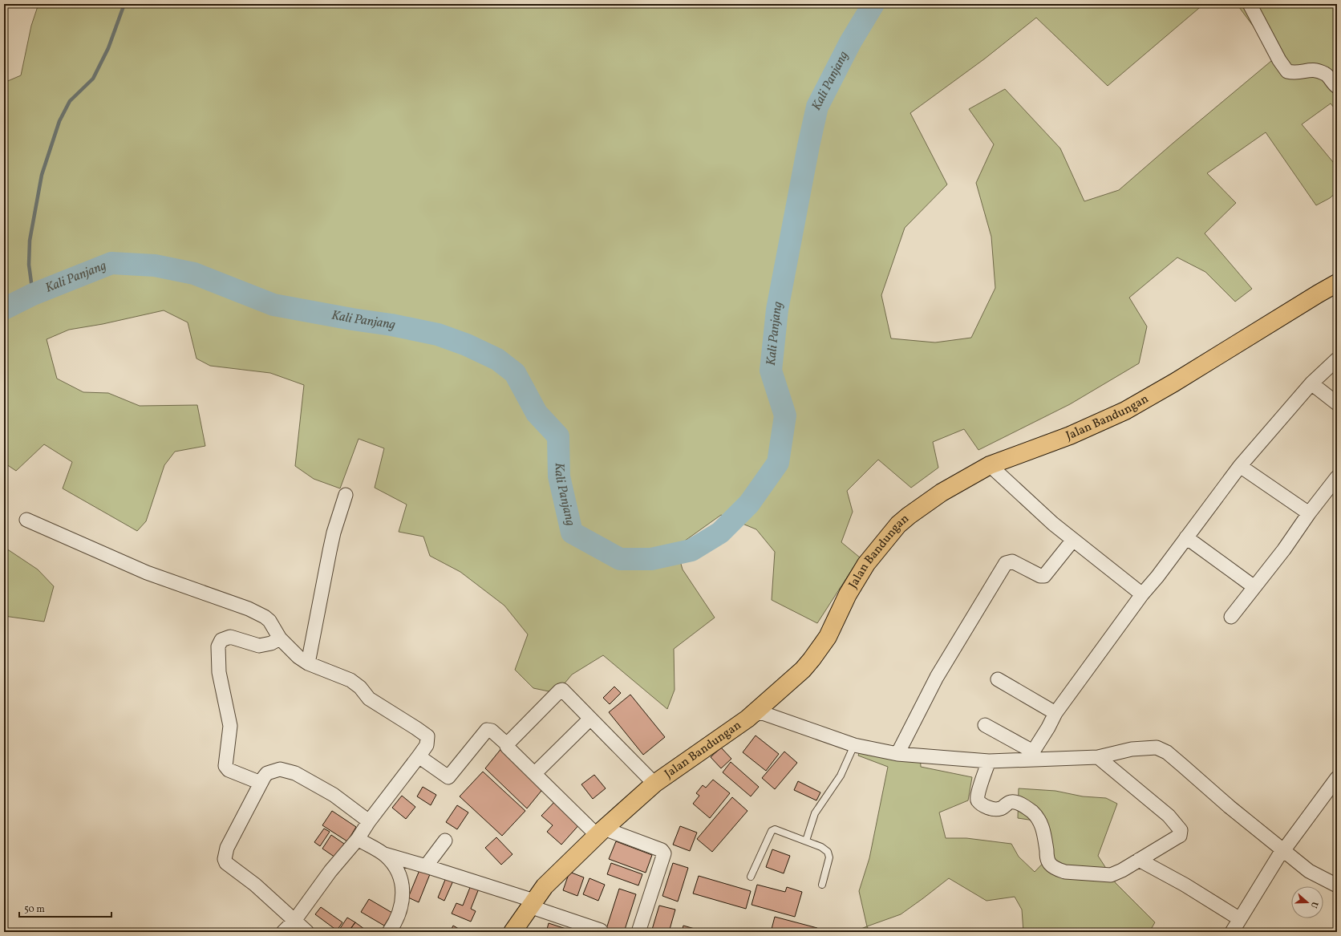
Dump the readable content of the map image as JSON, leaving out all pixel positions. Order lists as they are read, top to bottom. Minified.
{"streets":{"main road":["Jalan Bandungan"]},"water":["Kali Panjang"],"scale_bar":"50 m","north":"right"}
